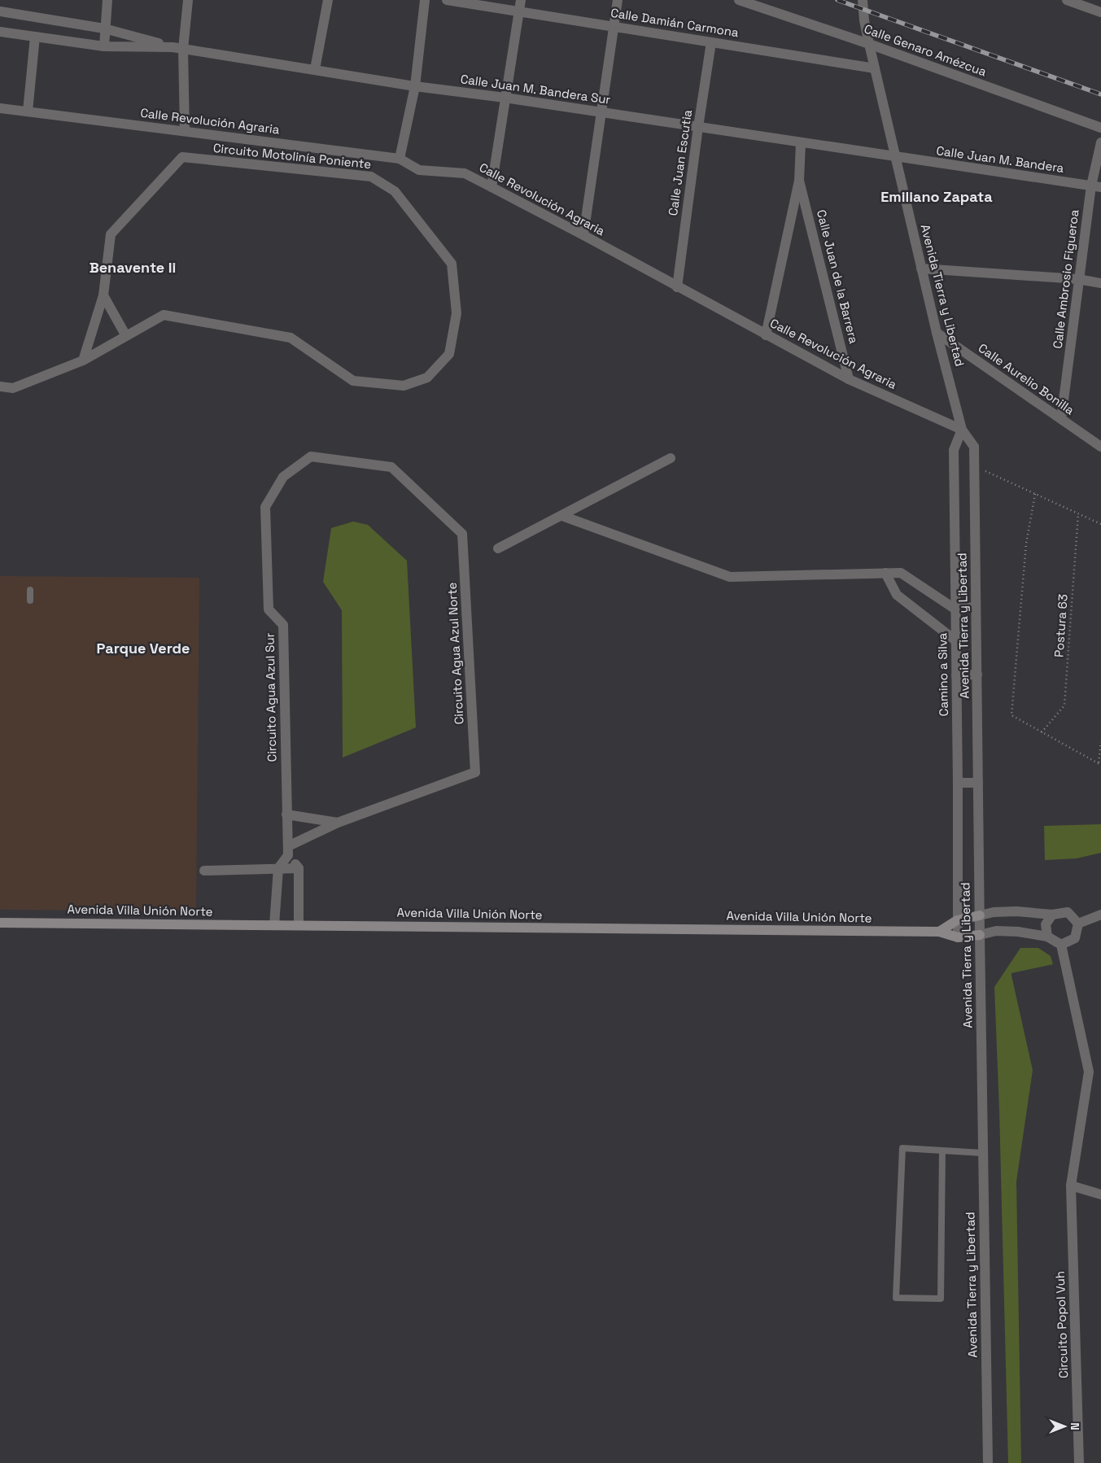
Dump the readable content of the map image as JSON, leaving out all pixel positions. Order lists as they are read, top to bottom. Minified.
{"streets":{"main road":["Avenida Villa Unión Norte"],"street":["Calle Damián Carmona","Calle Genaro Amézcua","Calle Juan M. Bandera Sur","Calle Revolución Agraria","Circuito Motolinía Poniente","Calle Juan M. Bandera","Calle Juan Escutia","Calle Juan de la Barrera","Calle Ambrosio Figueroa","Avenida Tierra y Libertad","Calle Aurelio Bonilla","Circuito Agua Azul Norte","Camino a Silva","Circuito Agua Azul Sur","Circuito Popol Vuh"],"path":["Postura 63"]},"crossings":[["Calle Damián Carmona","Calle Juan Escutia"],["Calle Damián Carmona","Avenida Tierra y Libertad"],["Calle Genaro Amézcua","Avenida Tierra y Libertad"],["Calle Juan M. Bandera Sur","Calle Juan M. Bandera"],["Calle Juan M. Bandera Sur","Calle Juan Escutia"],["Calle Juan M. Bandera Sur","Calle Juan de la Barrera"],["Calle Juan M. Bandera Sur","Avenida Tierra y Libertad"],["Calle Revolución Agraria","Calle Juan Escutia"],["Calle Revolución Agraria","Calle Juan de la Barrera"],["Calle Revolución Agraria","Avenida Tierra y Libertad"],["Calle Revolución Agraria","Camino a Silva"],["Calle Juan M. Bandera","Calle Ambrosio Figueroa"],["Calle Juan M. Bandera","Avenida Tierra y Libertad"],["Calle Ambrosio Figueroa","Calle Aurelio Bonilla"],["Avenida Tierra y Libertad","Calle Aurelio Bonilla"],["Avenida Tierra y Libertad","Camino a Silva"],["Avenida Tierra y Libertad","Avenida Villa Unión Norte"],["Circuito Agua Azul Norte","Circuito Agua Azul Sur"],["Camino a Silva","Avenida Villa Unión Norte"]],"districts":["Emiliano Zapata","Benavente Ii","Parque Verde"],"north":"right"}
